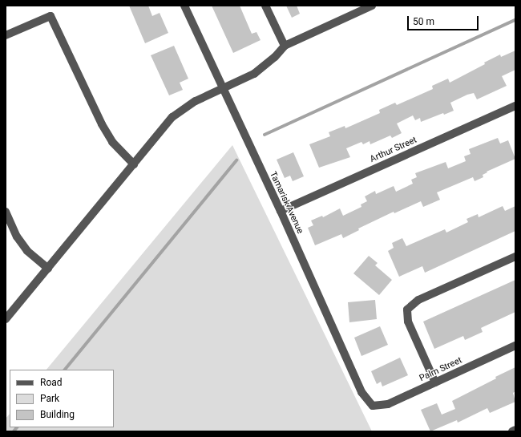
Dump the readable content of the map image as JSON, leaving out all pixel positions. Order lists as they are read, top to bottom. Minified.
{"streets":{"street":["Arthur Street","Tamarisk Avenue","Palm Street"]},"crossings":[["Arthur Street","Tamarisk Avenue"],["Tamarisk Avenue","Palm Street"]],"legend":["Road","Park","Building"],"scale_bar":"50 m"}
